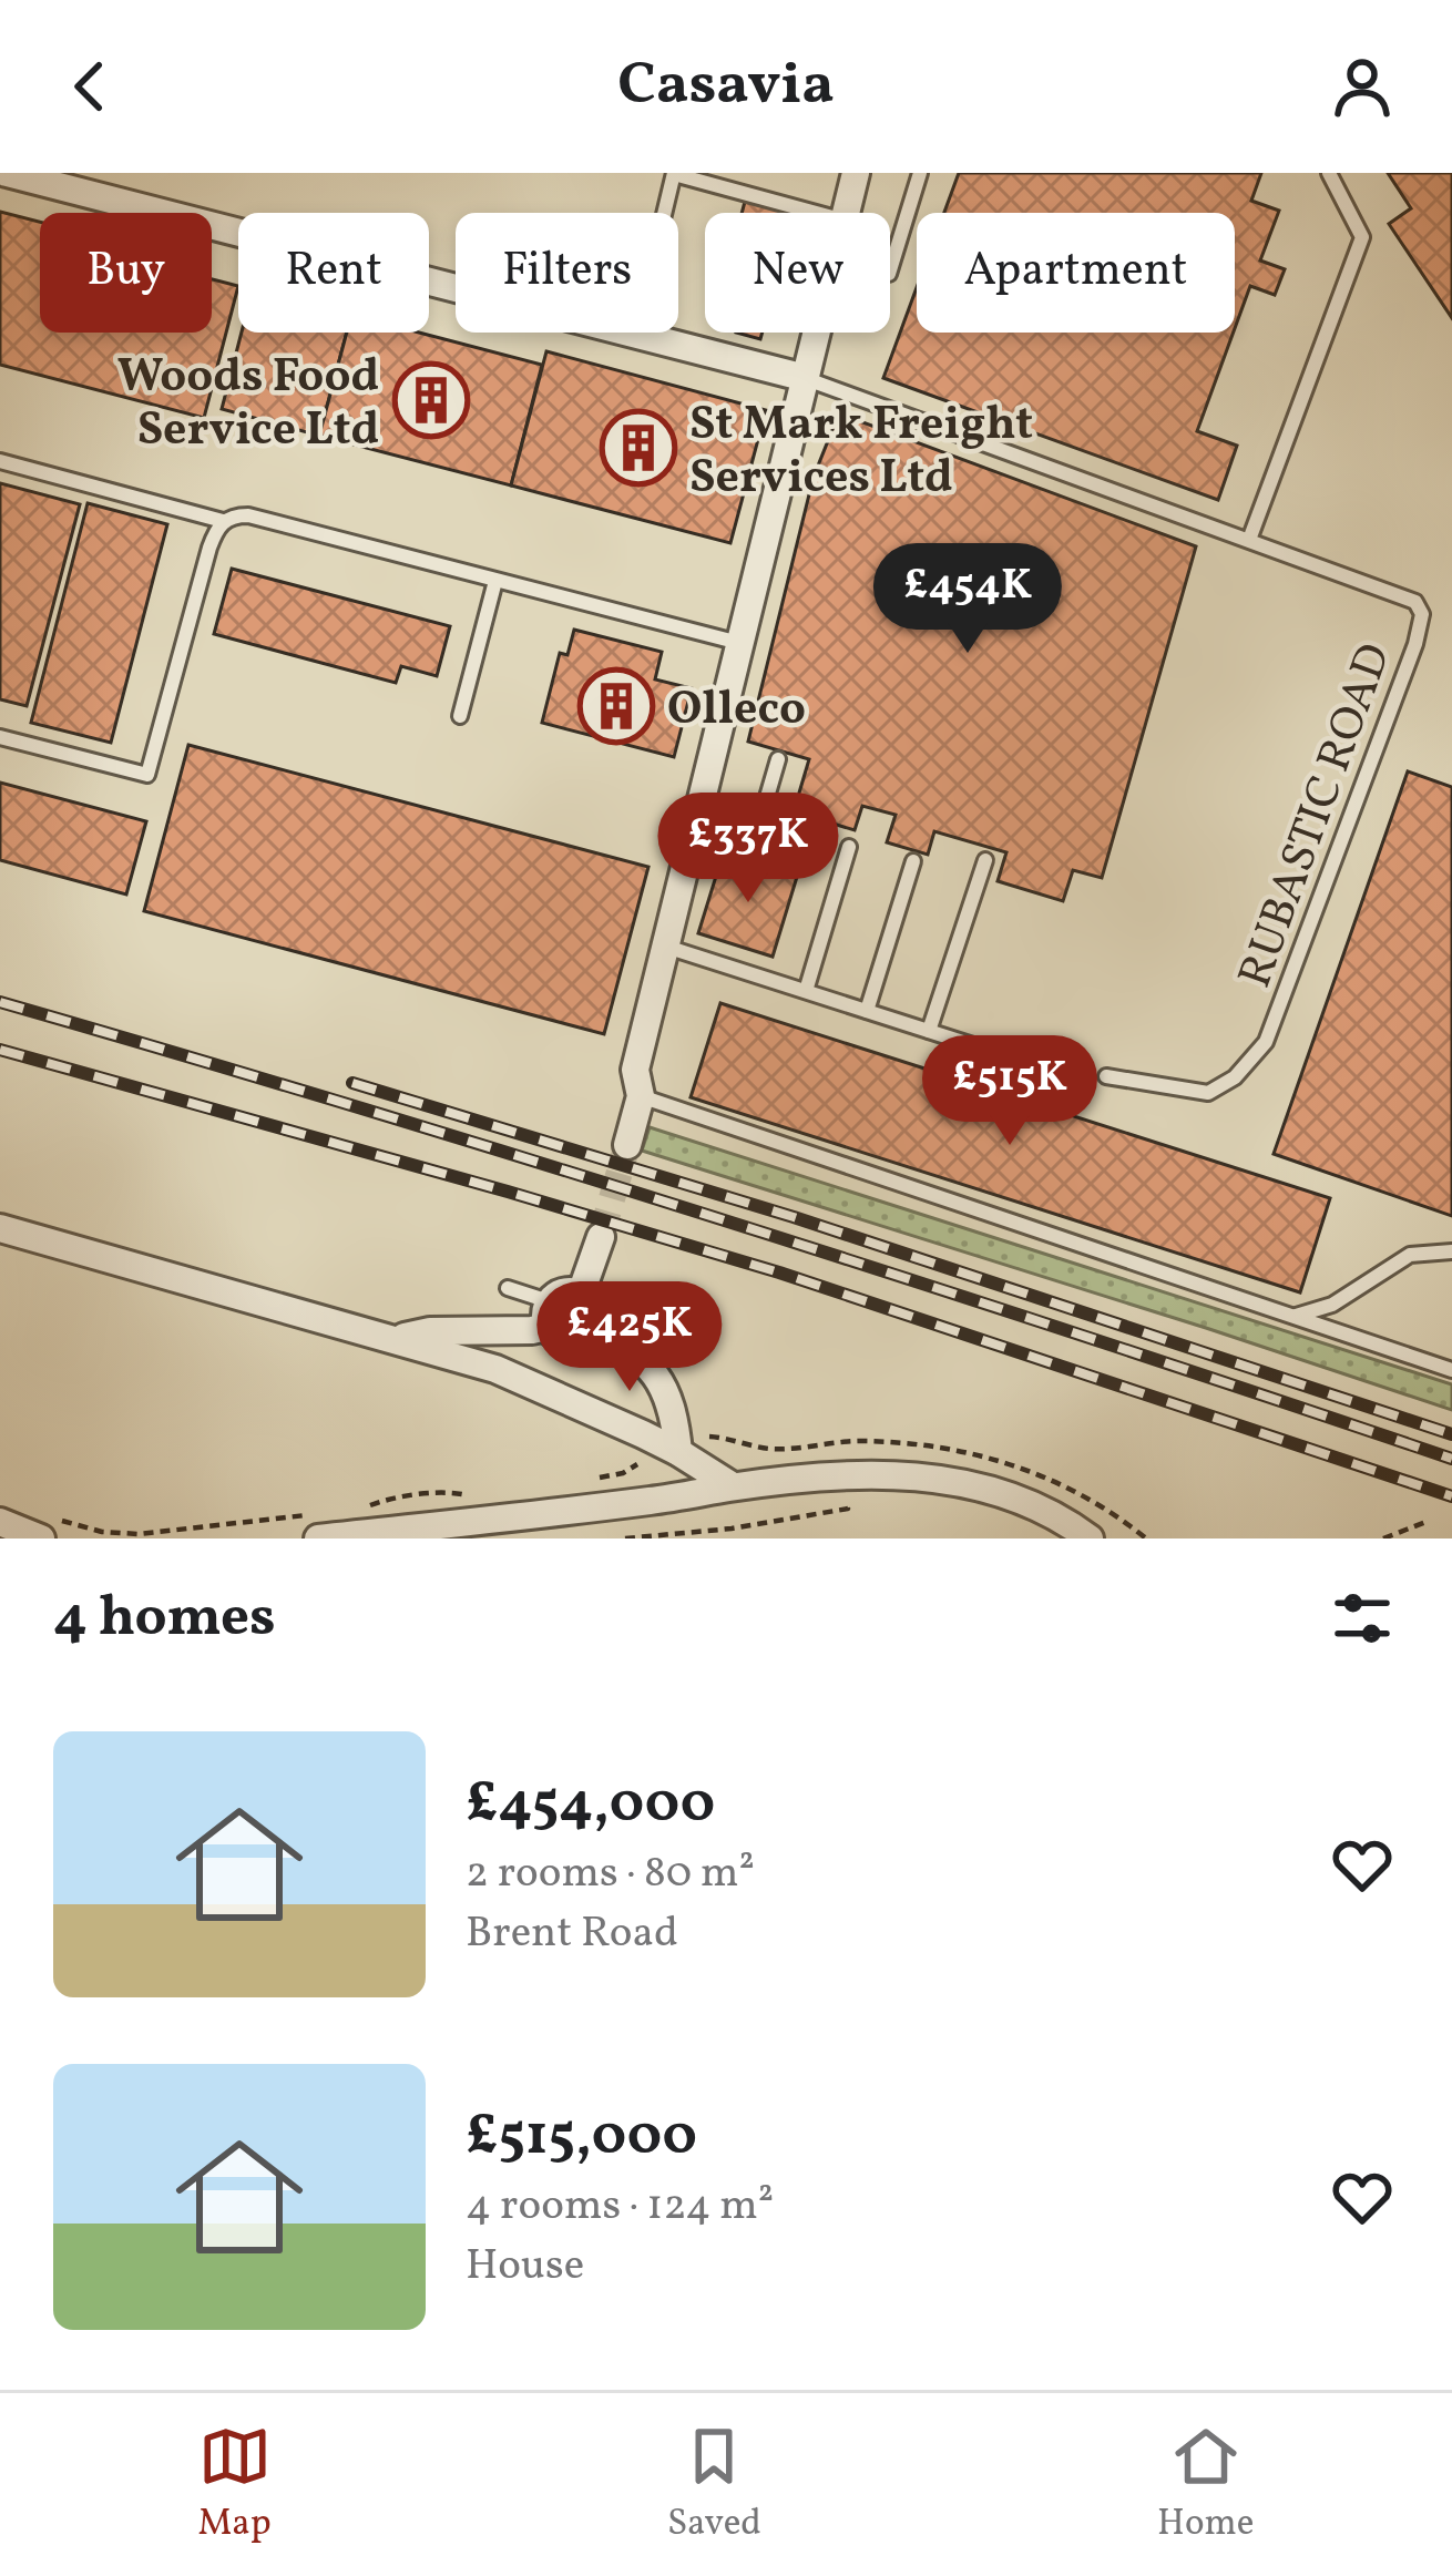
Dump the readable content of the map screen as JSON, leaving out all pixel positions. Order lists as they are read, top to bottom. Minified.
{"streets":{"lane":["RUBASTIC ROAD"]},"places":{"building":["Woods Food Service Ltd","St Mark Freight Services Ltd","Olleco"]},"page":{"header":"Casavia","chip":["Buy","Rent","Filters","New","Apartment"],"price":["£454K","£337K","£515K","£425K"],"heading":"4 homes","list":[{"name":"£454,000","note":"2 rooms · 80 m² · Brent Road"},{"name":"£515,000","note":"4 rooms · 124 m² · House"}],"tabs":["Map","Saved","Home"]}}
